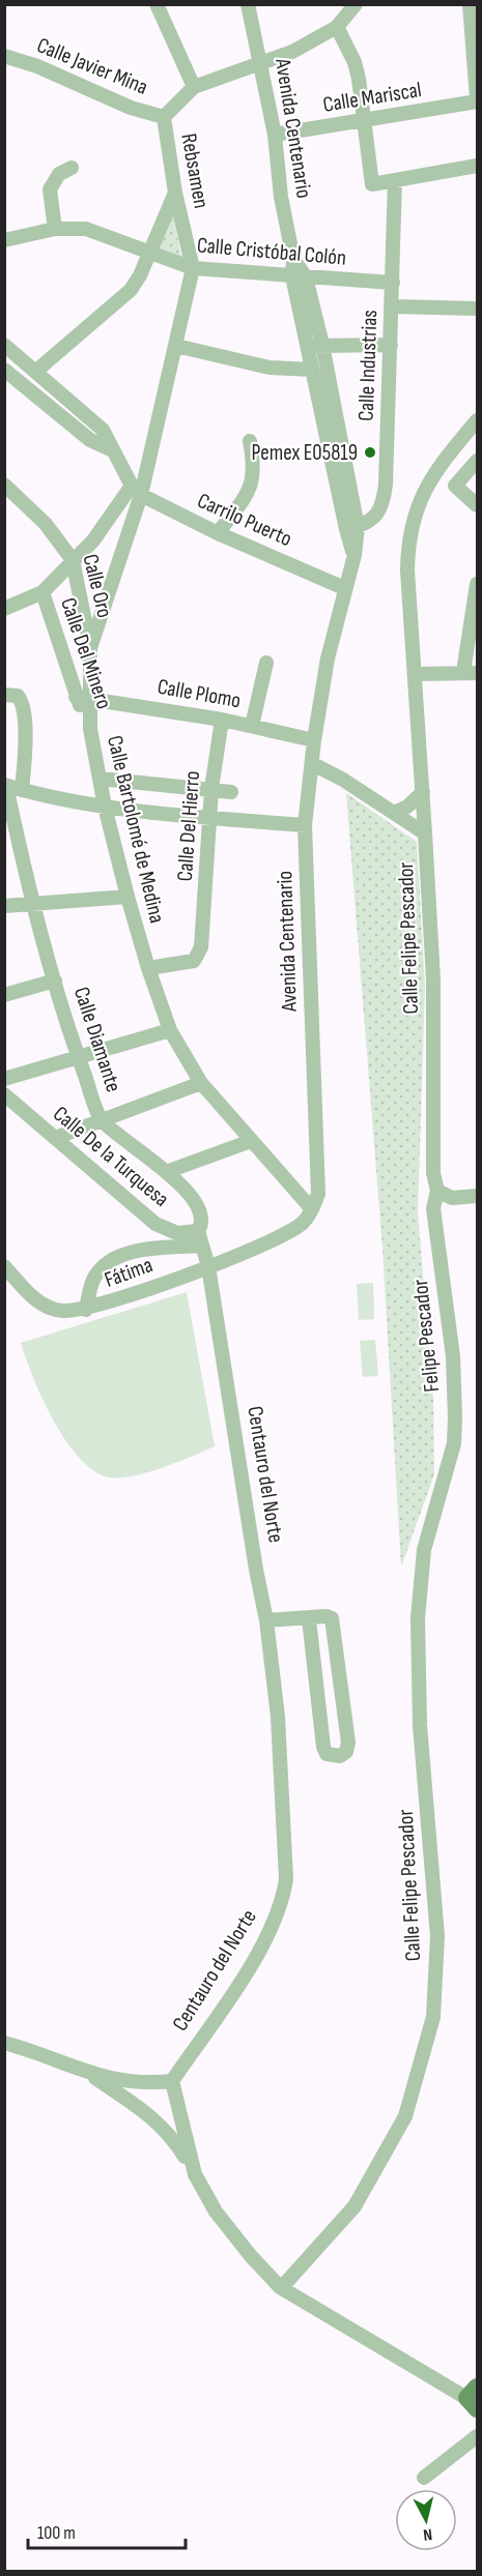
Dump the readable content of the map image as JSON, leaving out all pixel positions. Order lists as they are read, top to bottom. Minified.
{"streets":{"street":["Calle Javier Mina","Calle Mariscal","Avenida Centenario","Rebsamen","Calle Cristóbal Colón","Calle Industrias","Carrilo Puerto","Calle Oro","Calle Del Minero","Calle Plomo","Calle Del Hierro","Calle Bartolomé de Medina","Calle Felipe Pescador","Calle Diamante","Calle De la Turquesa","Fátima","Felipe Pescador","Centauro del Norte"]},"crossings":[["Calle Javier Mina","Rebsamen"],["Calle Mariscal","Avenida Centenario"],["Avenida Centenario","Calle Cristóbal Colón"],["Avenida Centenario","Calle Industrias"],["Avenida Centenario","Carrilo Puerto"],["Avenida Centenario","Calle Plomo"],["Avenida Centenario","Calle Bartolomé de Medina"],["Avenida Centenario","Calle Felipe Pescador"],["Rebsamen","Calle Cristóbal Colón"],["Rebsamen","Calle Bartolomé de Medina"],["Calle Cristóbal Colón","Calle Industrias"],["Calle Cristóbal Colón","Calle Bartolomé de Medina"],["Carrilo Puerto","Calle Bartolomé de Medina"],["Calle Oro","Calle Bartolomé de Medina"],["Calle Del Minero","Calle Plomo"],["Calle Del Minero","Calle Bartolomé de Medina"],["Calle Plomo","Calle Del Hierro"],["Calle Plomo","Calle Bartolomé de Medina"],["Calle Del Hierro","Calle Bartolomé de Medina"],["Calle Felipe Pescador","Felipe Pescador"],["Calle Diamante","Calle De la Turquesa"],["Calle Diamante","Fátima"],["Calle Diamante","Centauro del Norte"],["Fátima","Centauro del Norte"]],"places":["Pemex E05819"],"scale_bar":"100 m","north":"bottom"}
